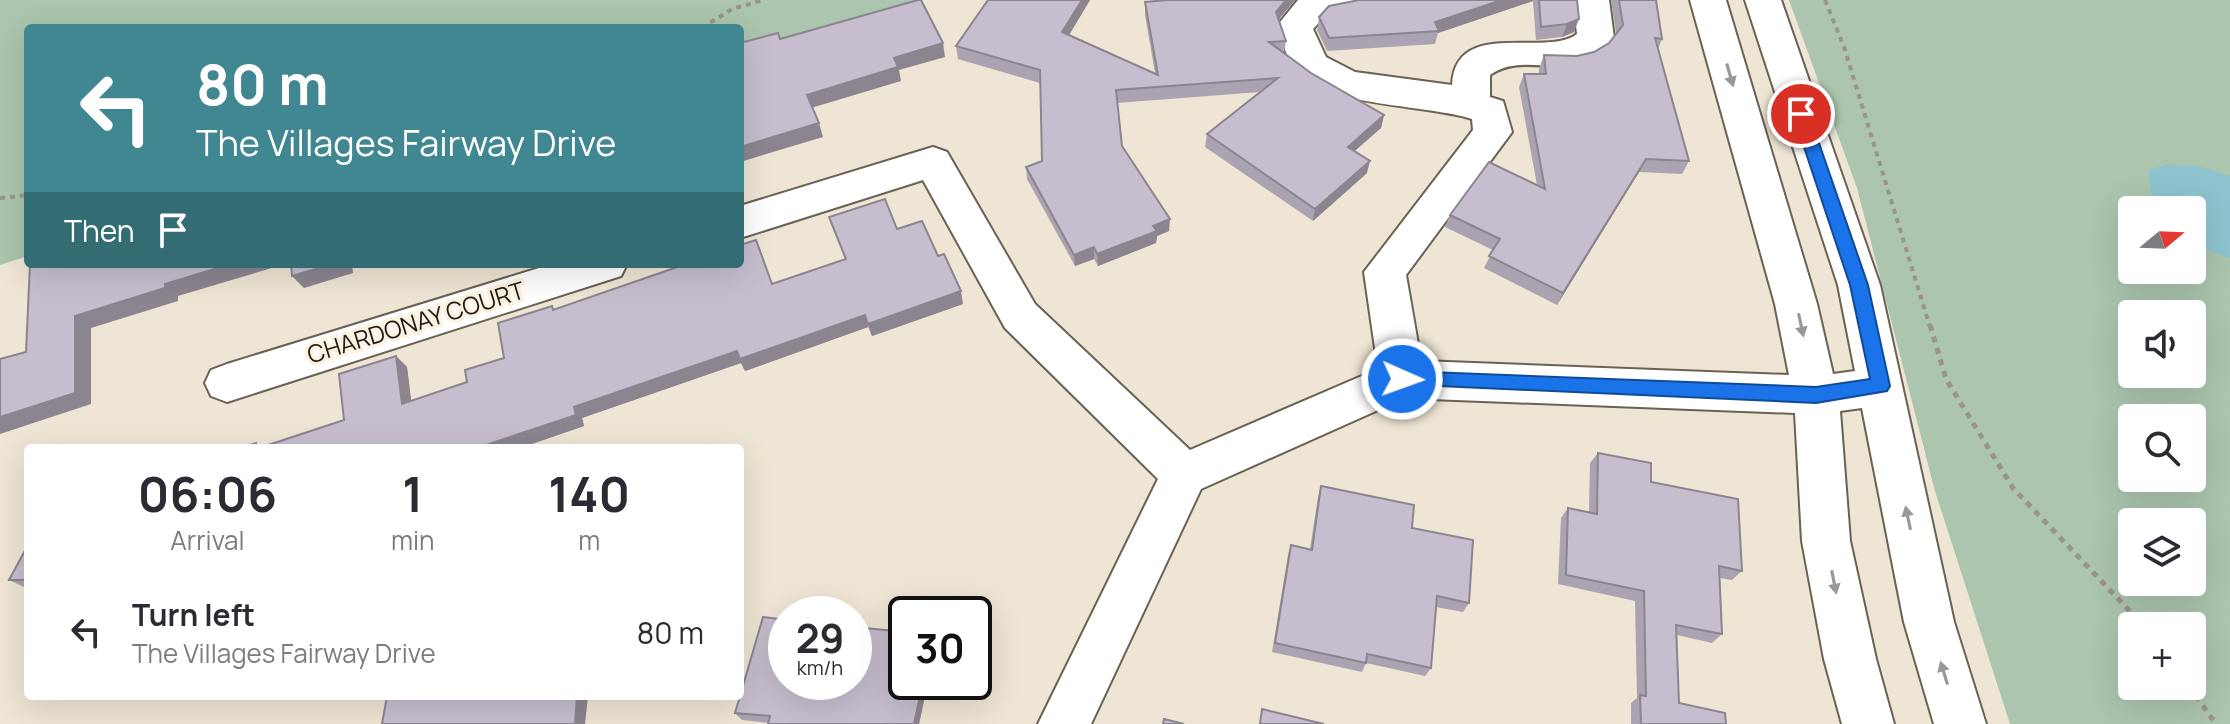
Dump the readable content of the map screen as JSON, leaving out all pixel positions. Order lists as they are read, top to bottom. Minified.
{"streets":{"street":["CHARDONAY COURT"]},"north":"right","page":{"turn":["80 m","The Villages Fairway Drive"],"then":"Then","map_buttons":"+","eta":["06:06","Arrival","1","min","140","m"],"list":[{"name":"Turn left","note":"The Villages Fairway Drive","value":"80 m"}],"speed":"29 km/h","limit":"30"}}
